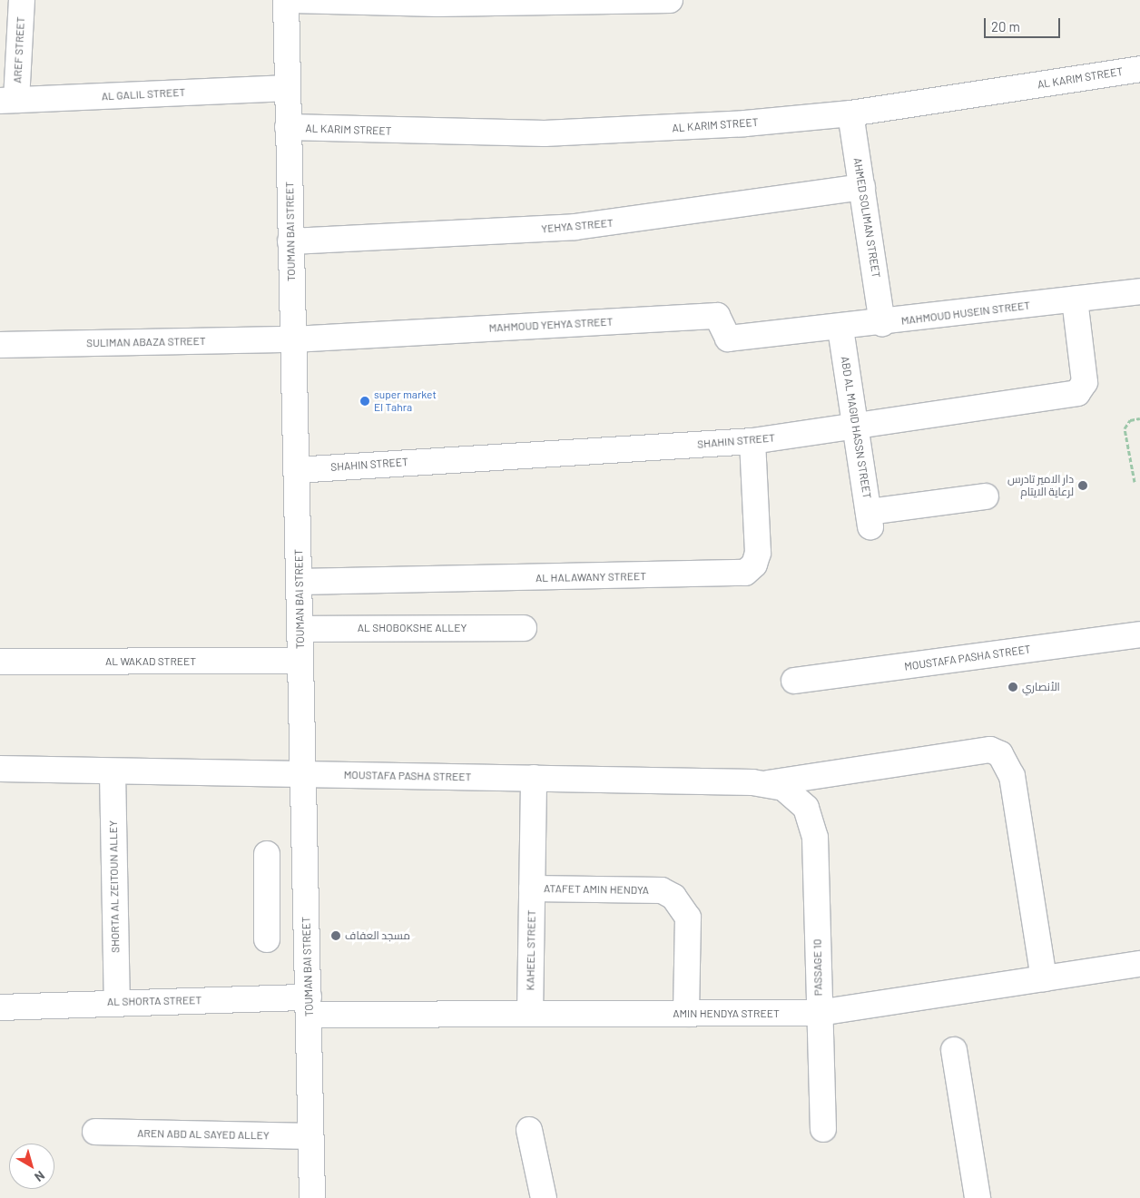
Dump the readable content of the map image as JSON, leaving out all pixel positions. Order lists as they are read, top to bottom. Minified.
{"streets":{"street":["AREF STREET","AL KARIM STREET","AL GALIL STREET","AHMED SOLIMAN STREET","YEHYA STREET","TOUMAN BAI STREET","MAHMOUD HUSEIN STREET","MAHMOUD YEHYA STREET","SULIMAN ABAZA STREET","ABD AL MAGID HASSN STREET","SHAHIN STREET","AL HALAWANY STREET","AL SHOBOKSHE ALLEY","MOUSTAFA PASHA STREET","AL WAKAD STREET","SHORTA AL ZEITOUN ALLEY","ATAFET AMIN HENDYA","KAHEEL STREET","PASSAGE 10","AL SHORTA STREET","AMIN HENDYA STREET","AREN ABD AL SAYED ALLEY"]},"crossings":[["AREF STREET","AL GALIL STREET"],["AL KARIM STREET","AHMED SOLIMAN STREET"],["AL KARIM STREET","TOUMAN BAI STREET"],["AL GALIL STREET","TOUMAN BAI STREET"],["AHMED SOLIMAN STREET","YEHYA STREET"],["AHMED SOLIMAN STREET","MAHMOUD HUSEIN STREET"],["YEHYA STREET","TOUMAN BAI STREET"],["TOUMAN BAI STREET","MAHMOUD YEHYA STREET"],["TOUMAN BAI STREET","SULIMAN ABAZA STREET"],["TOUMAN BAI STREET","SHAHIN STREET"],["TOUMAN BAI STREET","AL HALAWANY STREET"],["TOUMAN BAI STREET","AL SHOBOKSHE ALLEY"],["TOUMAN BAI STREET","MOUSTAFA PASHA STREET"],["TOUMAN BAI STREET","AL WAKAD STREET"],["TOUMAN BAI STREET","AL SHORTA STREET"],["TOUMAN BAI STREET","AMIN HENDYA STREET"],["TOUMAN BAI STREET","AREN ABD AL SAYED ALLEY"],["MAHMOUD HUSEIN STREET","MAHMOUD YEHYA STREET"],["MAHMOUD HUSEIN STREET","ABD AL MAGID HASSN STREET"],["MAHMOUD HUSEIN STREET","SHAHIN STREET"],["MAHMOUD YEHYA STREET","SULIMAN ABAZA STREET"],["ABD AL MAGID HASSN STREET","SHAHIN STREET"],["SHAHIN STREET","AL HALAWANY STREET"],["MOUSTAFA PASHA STREET","SHORTA AL ZEITOUN ALLEY"],["MOUSTAFA PASHA STREET","KAHEEL STREET"],["MOUSTAFA PASHA STREET","PASSAGE 10"],["SHORTA AL ZEITOUN ALLEY","AL SHORTA STREET"],["ATAFET AMIN HENDYA","KAHEEL STREET"],["ATAFET AMIN HENDYA","AMIN HENDYA STREET"],["KAHEEL STREET","AMIN HENDYA STREET"],["PASSAGE 10","AMIN HENDYA STREET"],["AL SHORTA STREET","AMIN HENDYA STREET"]],"places":["super market El Tahra","دار الامير تادرس لرعاية الايتام","الأنصاري","مسجد العفاف"],"scale_bar":"20 m","north":"bottom right"}
